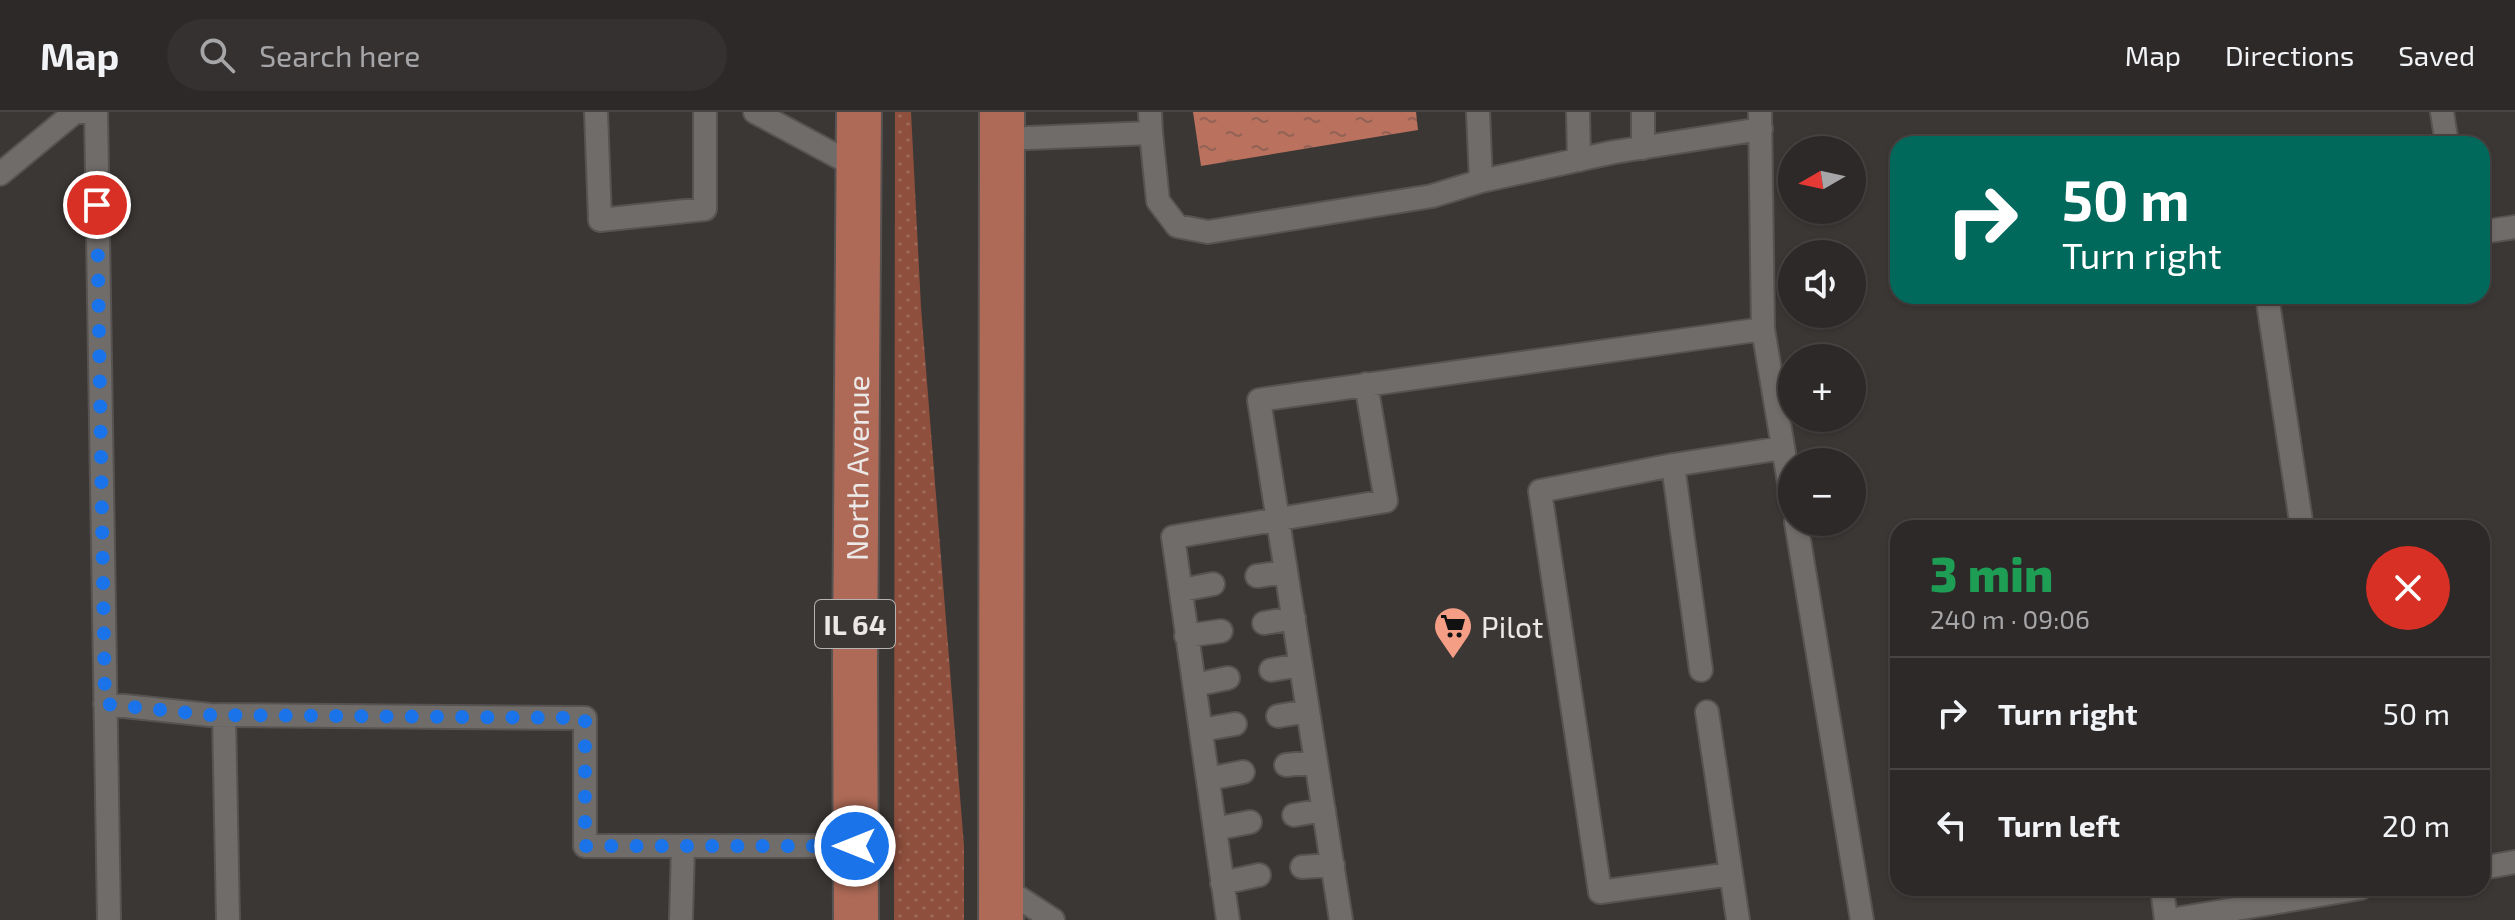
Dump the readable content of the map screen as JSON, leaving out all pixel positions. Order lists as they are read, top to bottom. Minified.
{"streets":{"main road":["North Avenue","IL 64"]},"places":{"supermarket":["Pilot"]},"north":"left","page":{"header":"Map","search":"Search here","nav":["Map","Directions","Saved"],"map_buttons":["+","−"],"turn":["50 m","Turn right"],"heading":["3 min","240 m · 09:06"],"list":[{"name":"Turn right","value":"50 m"},{"name":"Turn left","value":"20 m"}]}}
